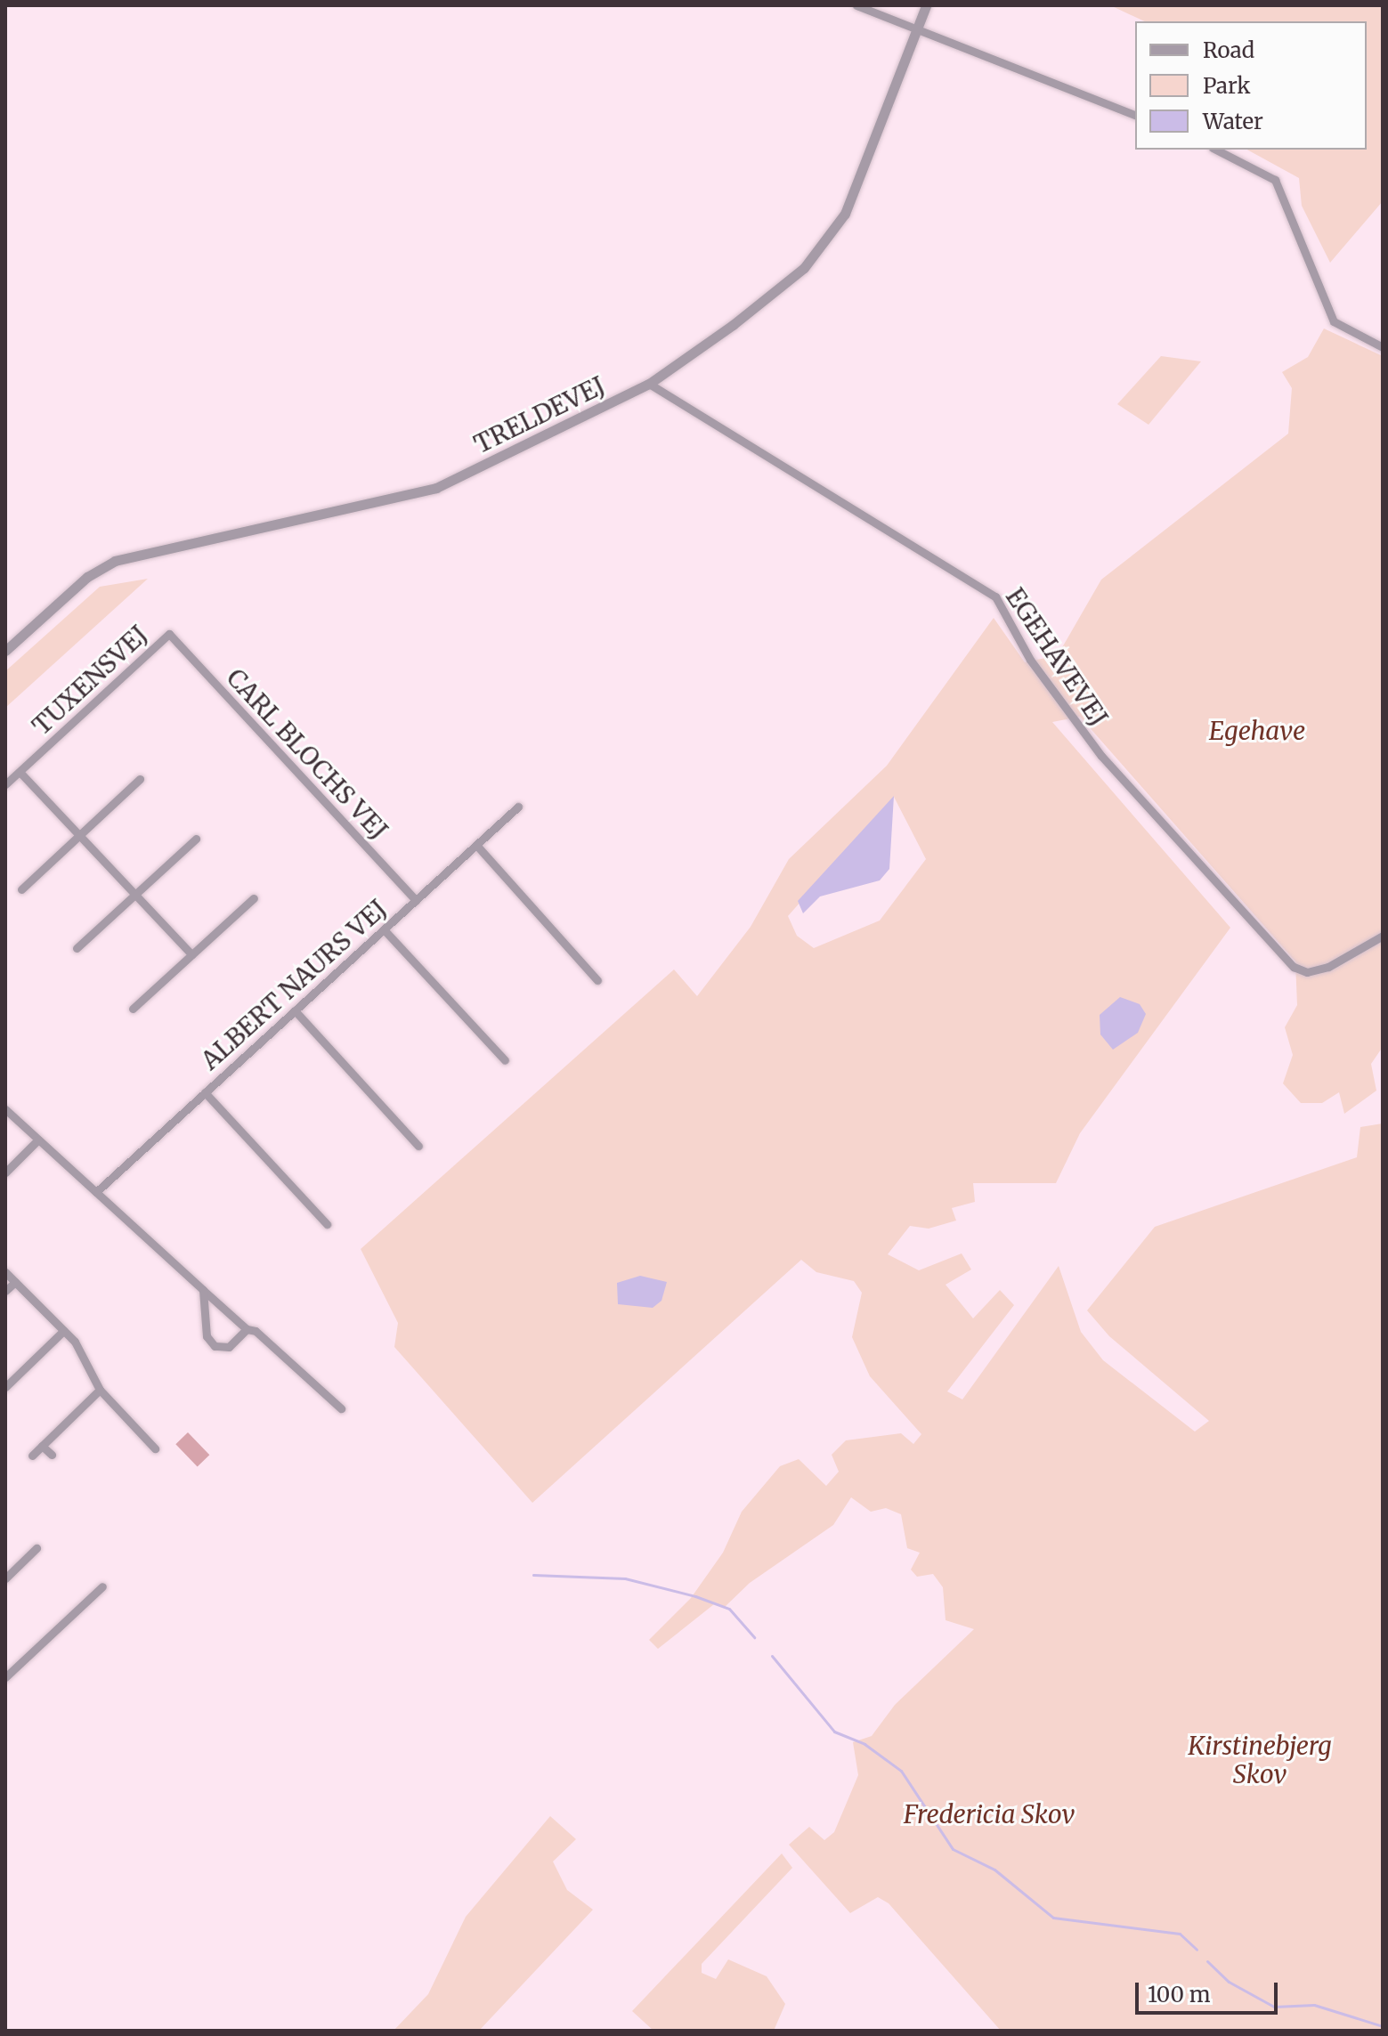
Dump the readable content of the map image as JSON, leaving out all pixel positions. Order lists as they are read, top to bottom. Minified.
{"streets":{"street":["TRELDEVEJ","EGEHAVEVEJ","TUXENSVEJ","CARL BLOCHS VEJ","ALBERT NAURS VEJ"]},"crossings":[["TRELDEVEJ","EGEHAVEVEJ"],["TUXENSVEJ","CARL BLOCHS VEJ"],["CARL BLOCHS VEJ","ALBERT NAURS VEJ"]],"parks":["Egehave","Kirstinebjerg Skov","Fredericia Skov"],"legend":["Road","Park","Water"],"scale_bar":"100 m"}
